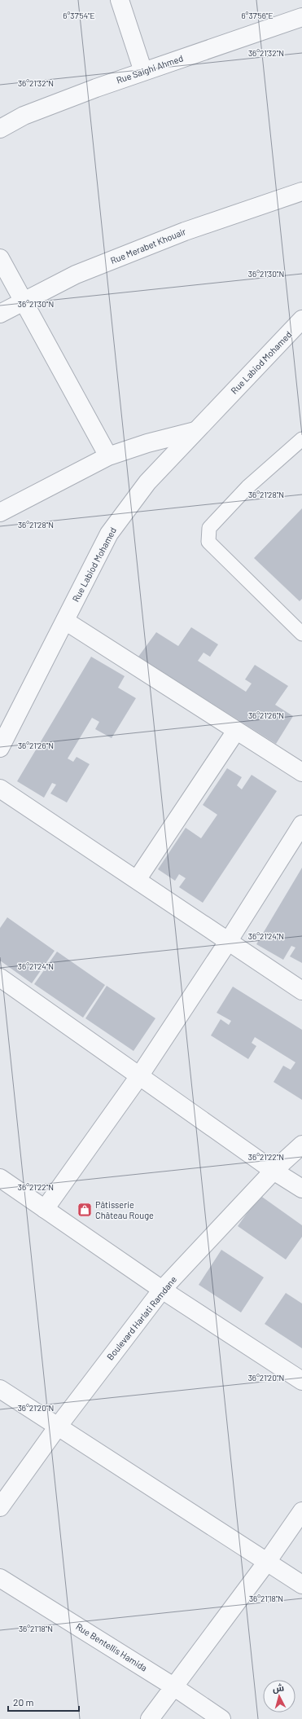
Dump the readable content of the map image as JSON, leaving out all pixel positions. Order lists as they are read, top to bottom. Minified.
{"streets":{"street":["Rue Saighi Ahmed","Rue Merabet Khouair","Rue Labiod Mohamed","Boulevard Harlati Ramdane","Rue Bentellis Hamida"]},"places":{"shop":["Pâtisserie Château Rouge"]},"scale_bar":"20 m","north":"top","coordinates":["6°37'54\"E","6°37'56\"E","36°21'32\"N","36°21'30\"N","36°21'28\"N","36°21'26\"N","36°21'24\"N","36°21'22\"N","36°21'20\"N","36°21'18\"N"]}
